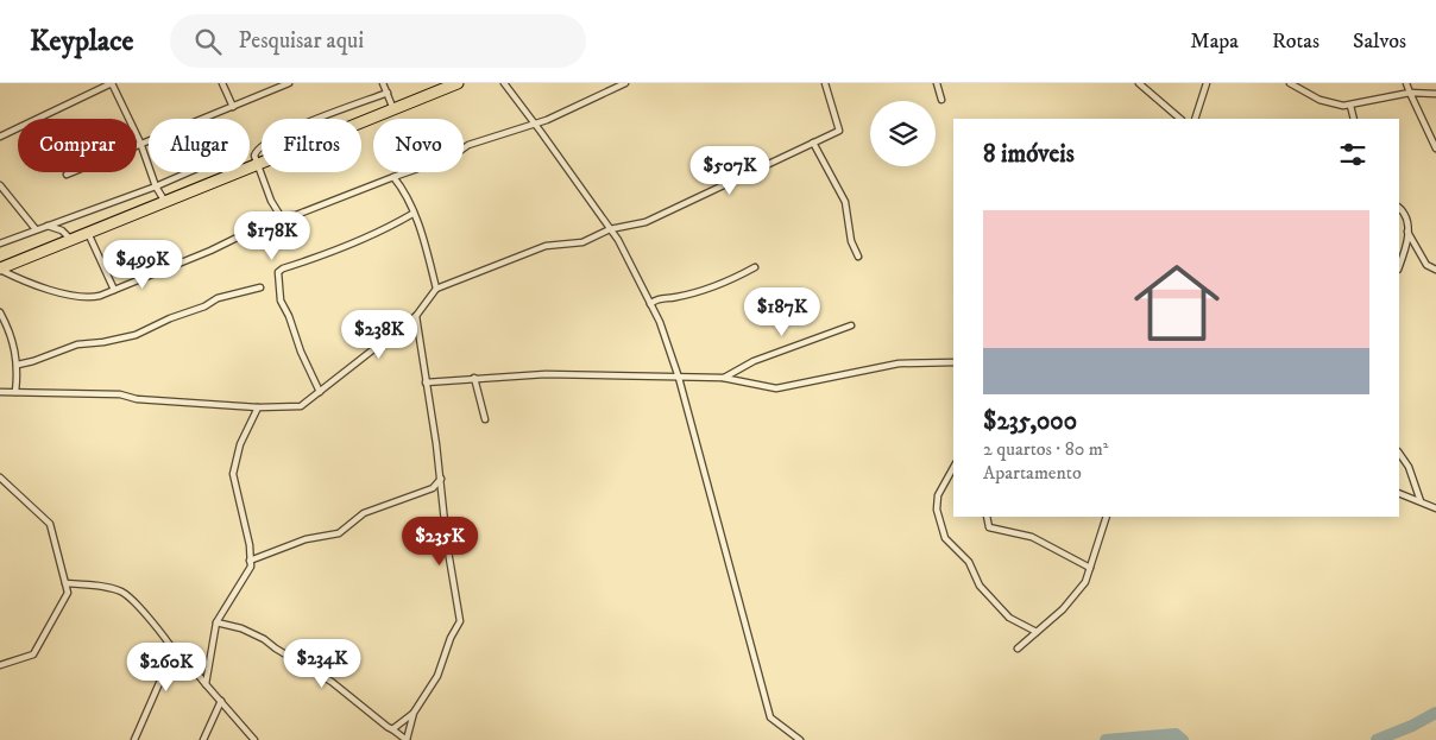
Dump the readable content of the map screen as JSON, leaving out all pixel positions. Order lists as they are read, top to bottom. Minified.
{"page":{"header":"Keyplace","search":"Pesquisar aqui","nav":["Mapa","Rotas","Salvos"],"chip":["Comprar","Alugar","Filtros","Novo"],"heading":"8 imóveis","price":["$507K","$178K","$499K","$187K","$238K","$235K","$234K","$260K"],"list":[{"name":"$235,000","note":"2 quartos · 80 m² · Apartamento"}]}}
